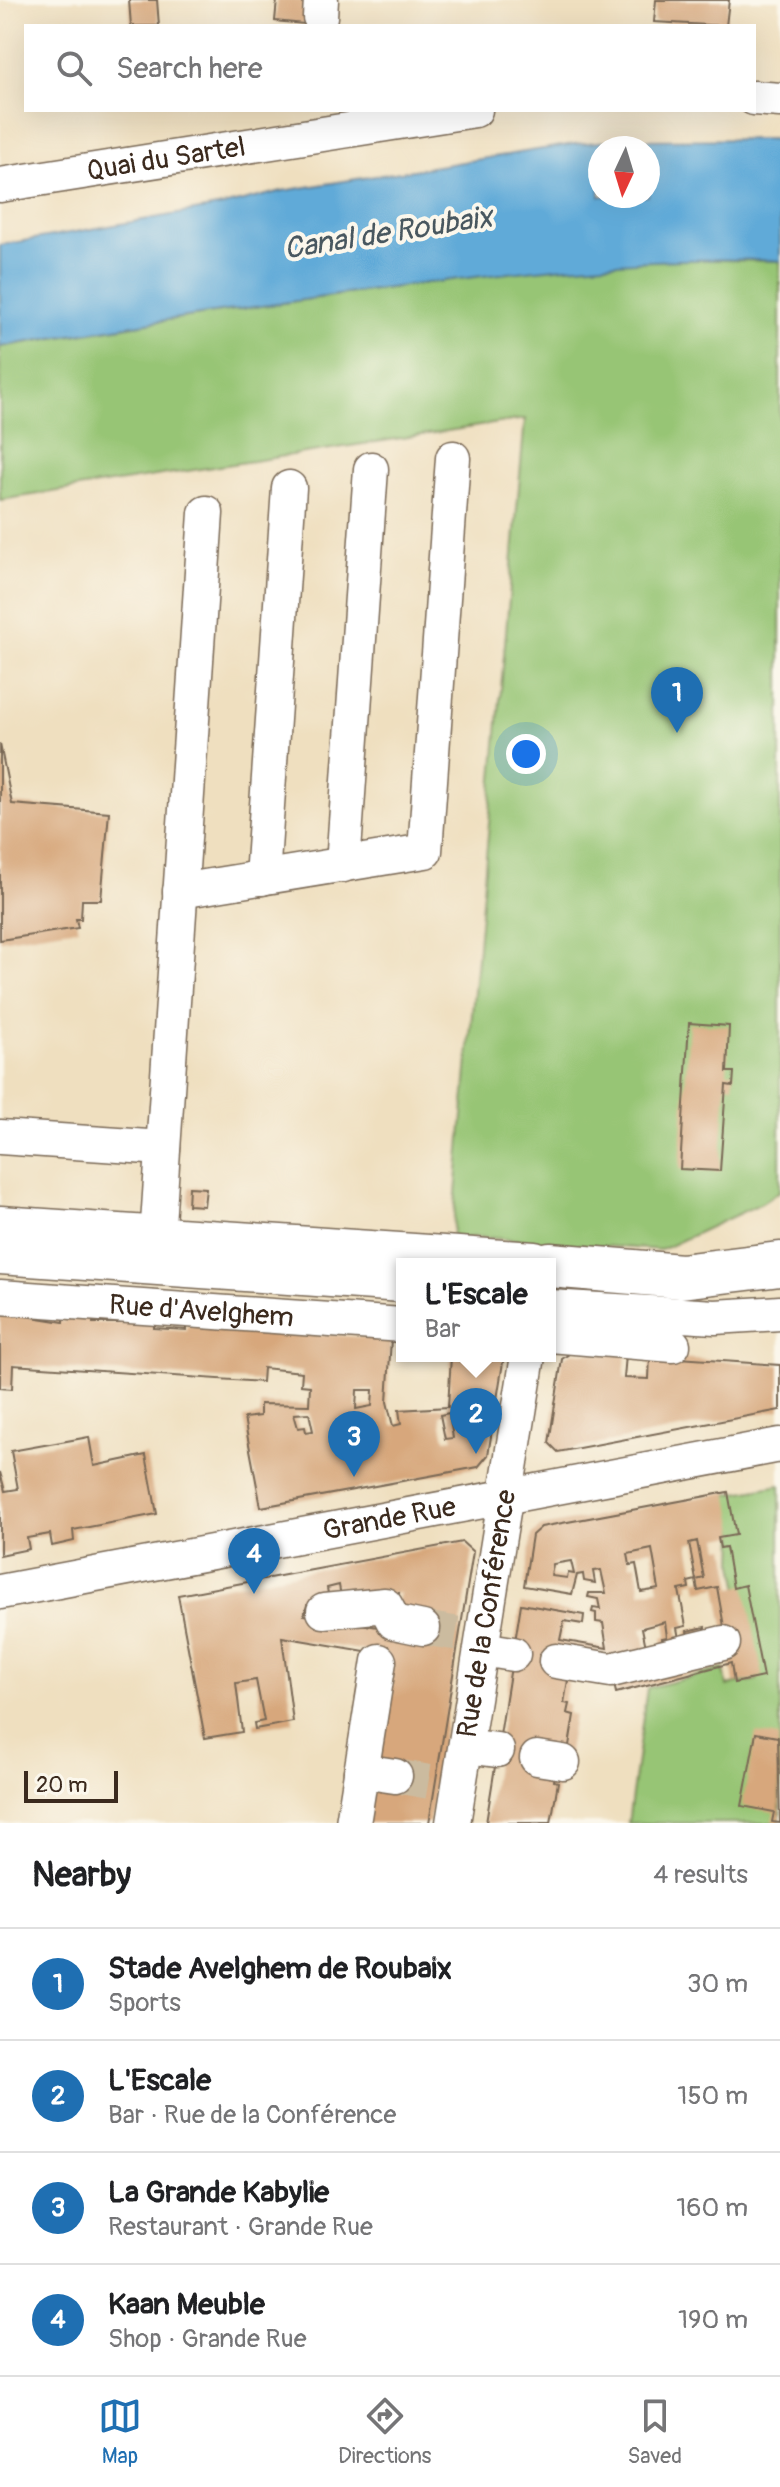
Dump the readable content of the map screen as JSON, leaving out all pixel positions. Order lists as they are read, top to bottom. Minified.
{"streets":{"street":["Quai du Sartel","Rue d'Avelghem","Grande Rue","Rue de la Conférence"]},"crossings":[["Grande Rue","Rue de la Conférence"]],"water":["Canal de Roubaix"],"scale_bar":"20 m","north":"bottom","page":{"search":"Search here","pins":["1","2","3","4"],"popup":["L'Escale","Bar"],"scale":"20 m","heading":["Nearby","4 results"],"list":[{"mark":"1","name":"Stade Avelghem de Roubaix","note":"Sports","value":"30 m"},{"mark":"2","name":"L'Escale","note":"Bar · Rue de la Conférence","value":"150 m"},{"mark":"3","name":"La Grande Kabylie","note":"Restaurant · Grande Rue","value":"160 m"},{"mark":"4","name":"Kaan Meuble","note":"Shop · Grande Rue","value":"190 m"}],"nav":["Map","Directions","Saved"]}}
